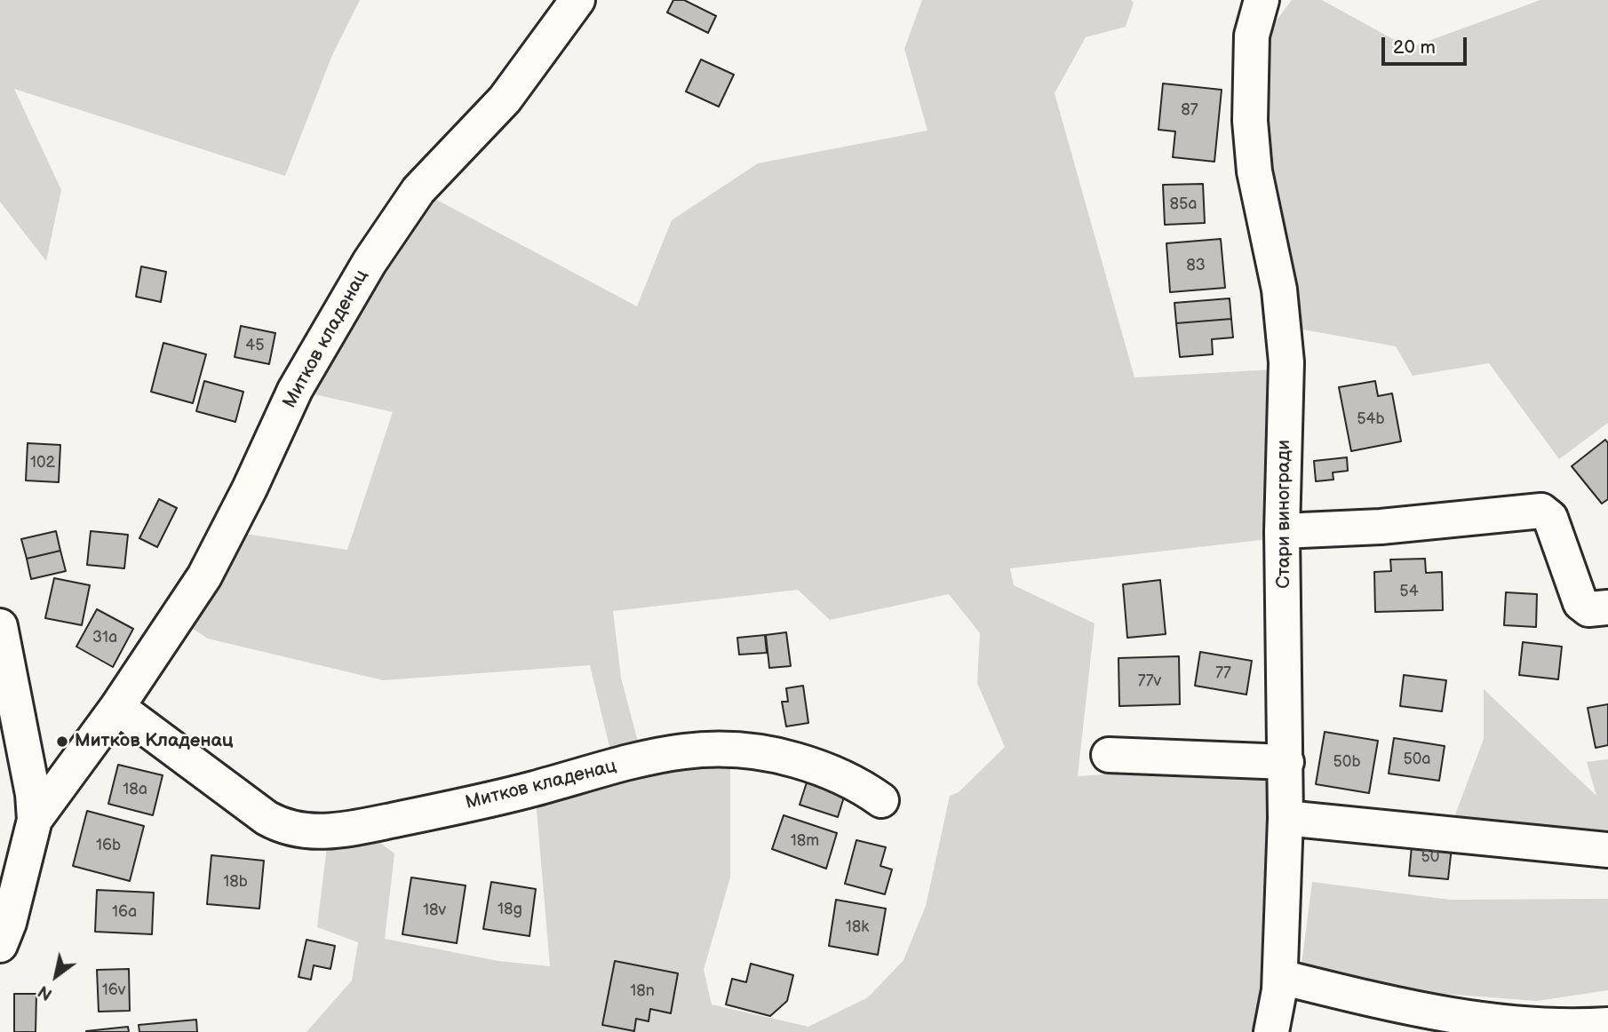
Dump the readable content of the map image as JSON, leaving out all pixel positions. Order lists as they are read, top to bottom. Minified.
{"streets":{"street":["Митков кладенац","Стари виногради"]},"places":["Митков Кладенац"],"house_numbers":["87","85a","83","45","54b","102","54","31a","77","77v","50a","50b","18a","18m","16b","50","18b","18g","18v","16a","18k","16v","18n"],"scale_bar":"20 m","north":"bottom left"}
